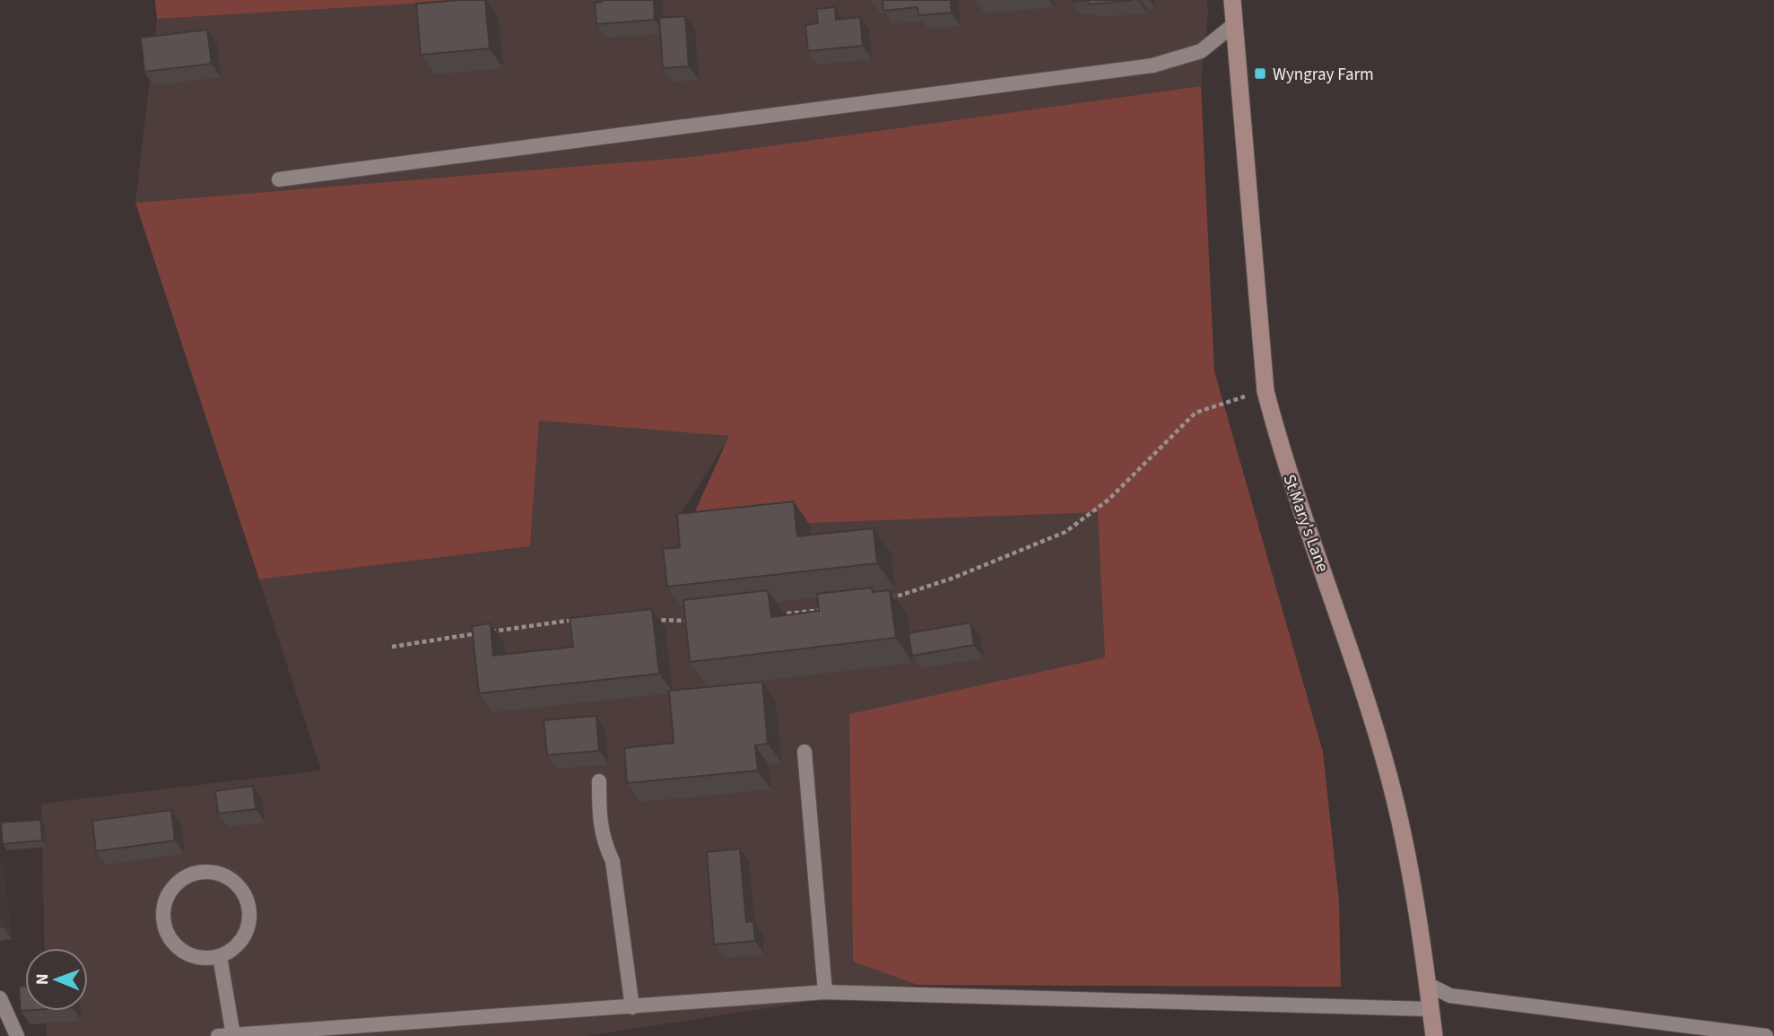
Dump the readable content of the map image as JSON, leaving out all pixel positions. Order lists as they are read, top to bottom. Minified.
{"streets":{"main road":["St Mary's Lane"]},"places":{"transit":["Wyngray Farm"]},"north":"left"}
